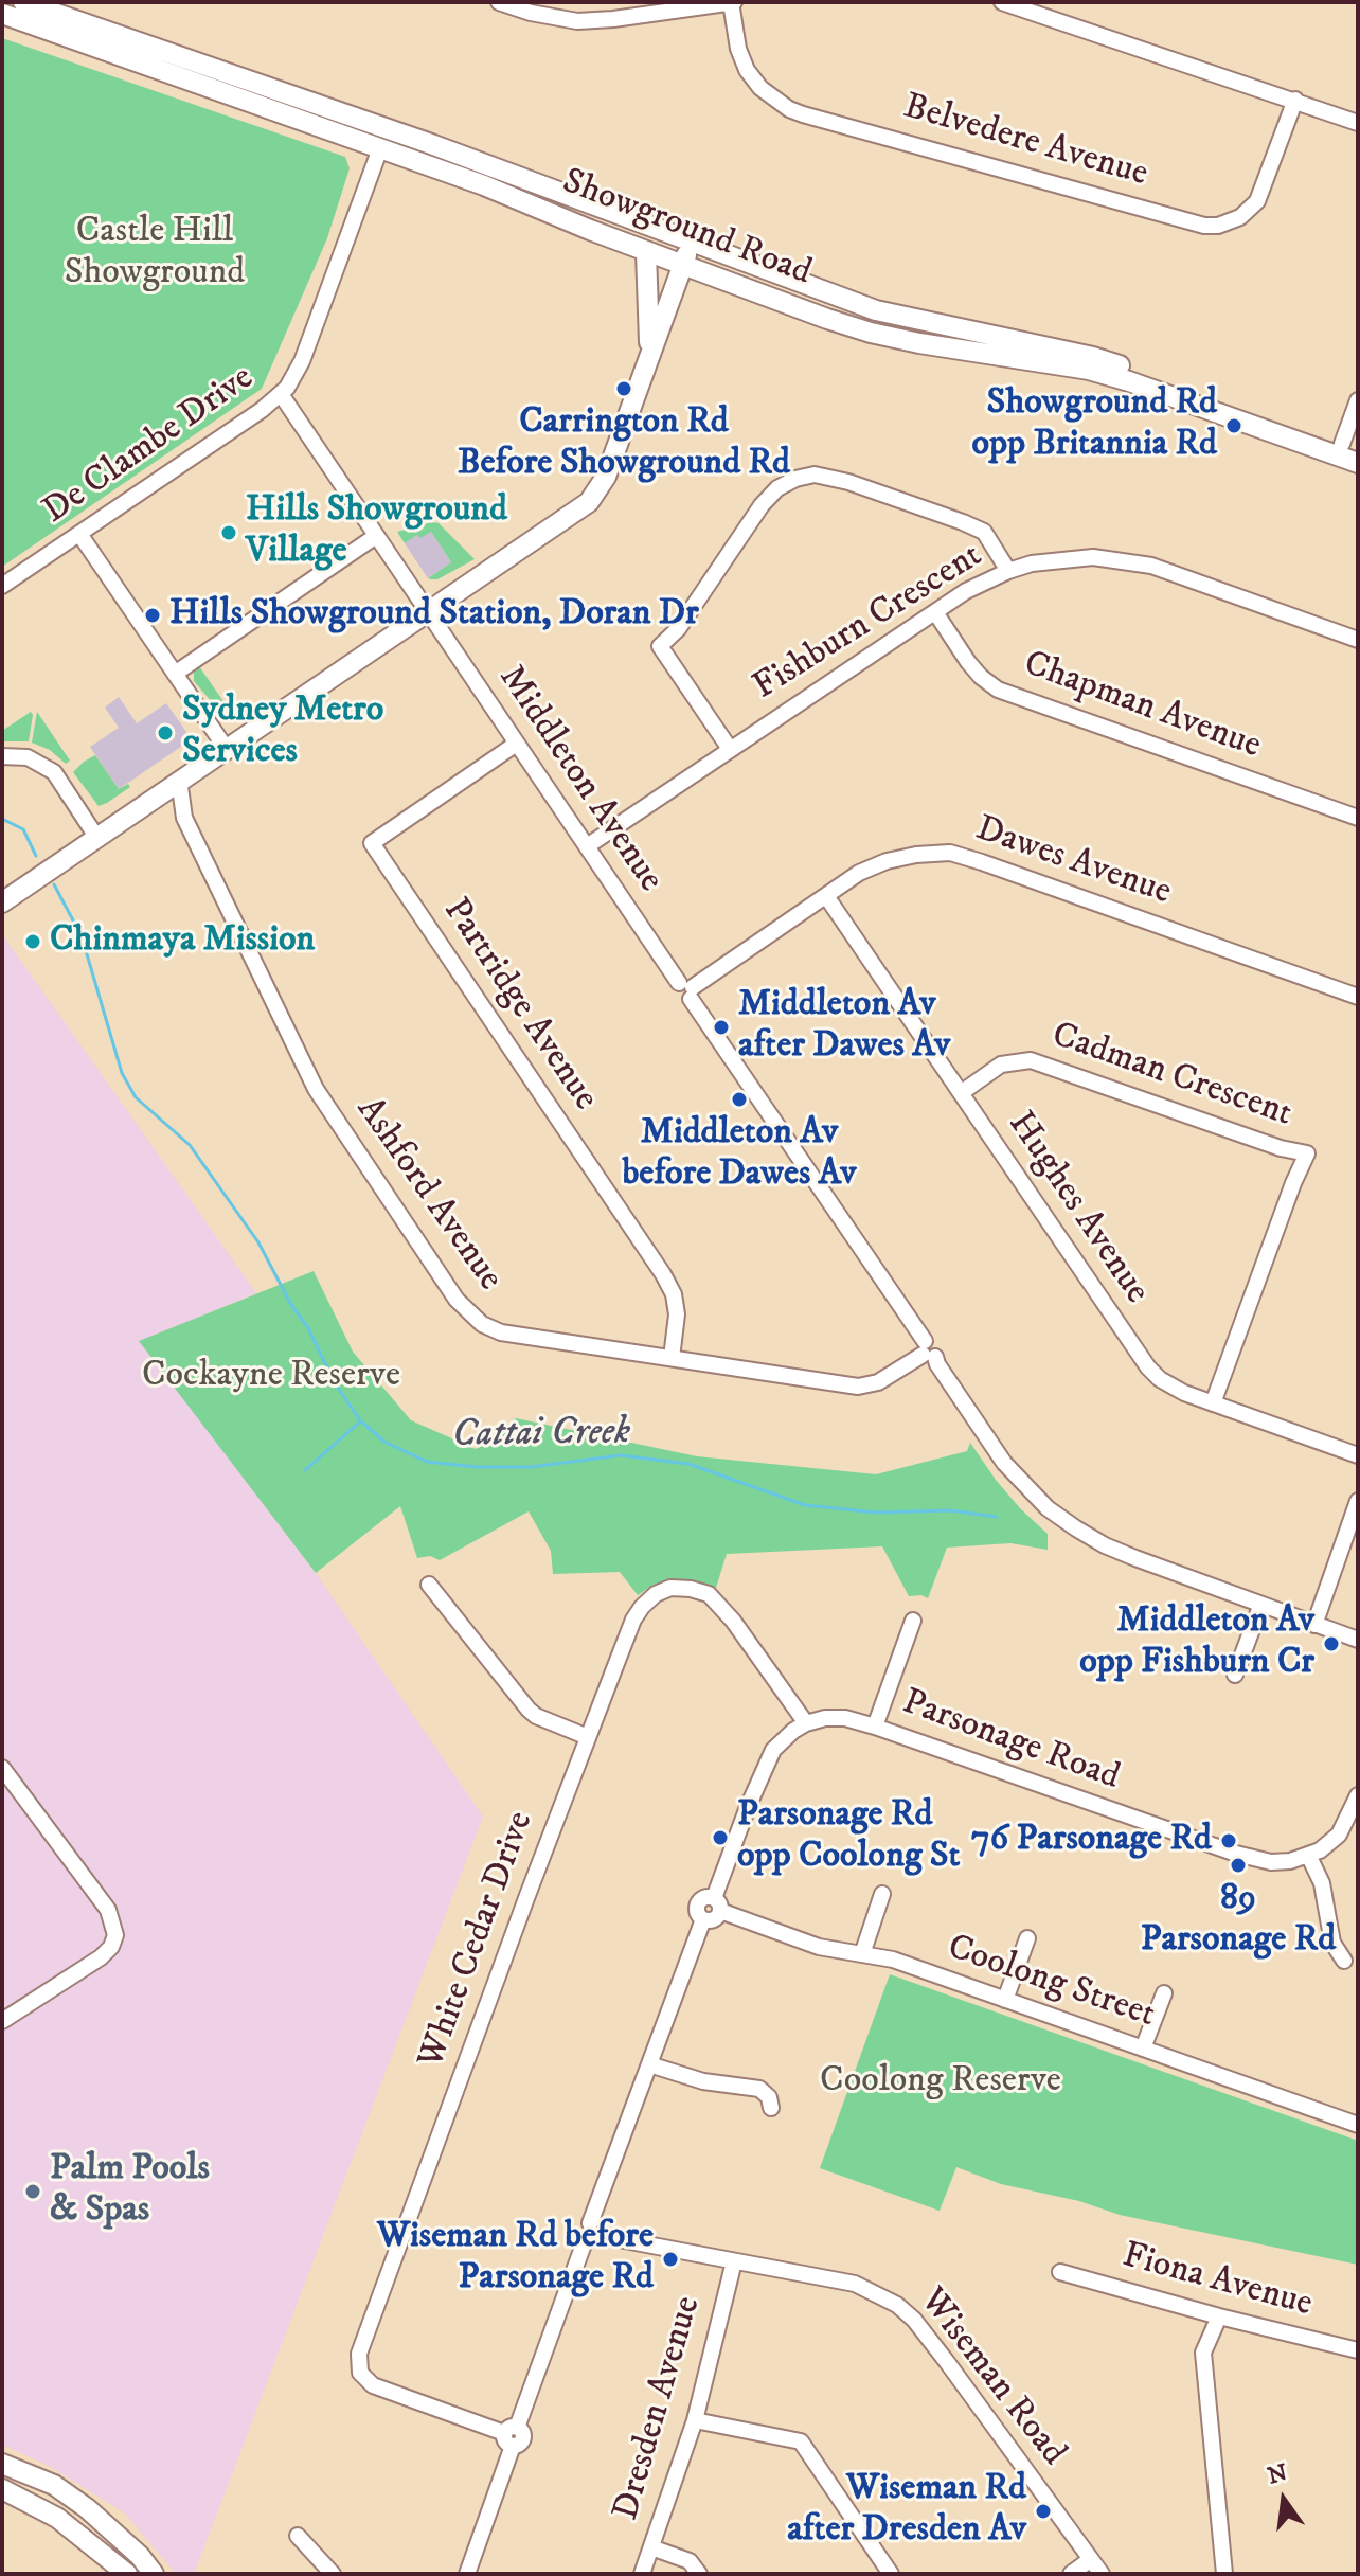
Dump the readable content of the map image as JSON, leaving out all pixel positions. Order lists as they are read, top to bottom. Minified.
{"streets":{"main road":["Showground Road"],"street":["Belvedere Avenue","De Clambe Drive","Fishburn Crescent","Chapman Avenue","Middleton Avenue","Dawes Avenue","Partridge Avenue","Cadman Crescent","Ashford Avenue","Hughes Avenue","Parsonage Road","White Cedar Drive","Coolong Street","Fiona Avenue","Wiseman Road","Dresden Avenue"]},"crossings":[["Showground Road","De Clambe Drive"],["De Clambe Drive","Middleton Avenue"],["Fishburn Crescent","Chapman Avenue"],["Fishburn Crescent","Middleton Avenue"],["Middleton Avenue","Dawes Avenue"],["Middleton Avenue","Partridge Avenue"],["Middleton Avenue","Ashford Avenue"],["Dawes Avenue","Hughes Avenue"],["Partridge Avenue","Ashford Avenue"],["Cadman Crescent","Hughes Avenue"],["Parsonage Road","White Cedar Drive"],["Wiseman Road","Dresden Avenue"]],"water":["Cattai Creek"],"parks":["Castle Hill Showground","Cockayne Reserve","Coolong Reserve"],"places":["Carrington Rd Before Showground Rd","Showground Rd opp Britannia Rd","Hills Showground Village","Hills Showground Station, Doran Dr","Sydney Metro Services","Chinmaya Mission","Middleton Av after Dawes Av","Middleton Av before Dawes Av","Middleton Av opp Fishburn Cr","Parsonage Rd opp Coolong St","76 Parsonage Rd","89 Parsonage Rd","Palm Pools & Spas","Wiseman Rd before Parsonage Rd","Wiseman Rd after Dresden Av"],"north":"top"}
